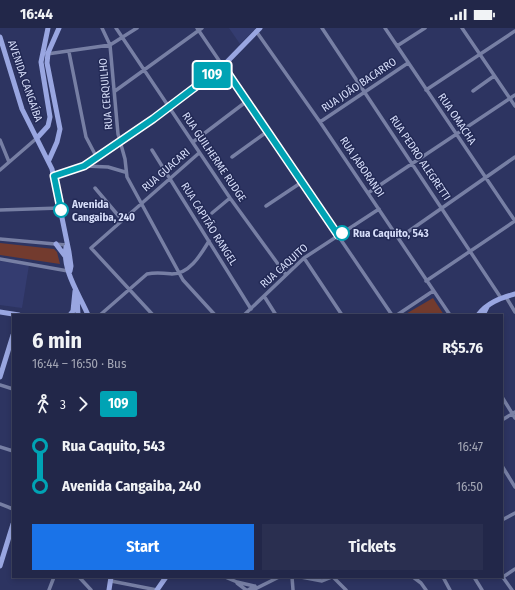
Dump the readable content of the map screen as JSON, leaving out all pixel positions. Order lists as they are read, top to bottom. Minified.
{"streets":{"main road":["AVENIDA CANGAÍBA"],"street":["RUA JOÃO BACARRO","RUA CERQUILHO","RUA OMACHA","RUA GUILHERME RUDGE","RUA PEDRO ALEGRETTI","RUA JABORANDI","RUA GUACARI","RUA CAPITÃO RANGEL","RUA CAQUITO"]},"crossings":[["RUA JOÃO BACARRO","RUA OMACHA"],["RUA JOÃO BACARRO","RUA PEDRO ALEGRETTI"],["RUA JOÃO BACARRO","RUA JABORANDI"],["RUA CERQUILHO","RUA GUACARI"],["RUA GUILHERME RUDGE","RUA GUACARI"],["RUA GUILHERME RUDGE","RUA CAQUITO"],["RUA JABORANDI","RUA CAQUITO"],["RUA GUACARI","RUA CAPITÃO RANGEL"],["RUA CAPITÃO RANGEL","RUA CAQUITO"]],"places":["Avenida Cangaiba, 240","Rua Caquito, 543"],"lines":["bus line 109"],"page":{"status":"16:44","on_map":"109","heading":["6 min","16:44 – 16:50 · Bus","R$5.76"],"legs":["3","109"],"list":[{"name":"Rua Caquito, 543","value":"16:47"},{"name":"Avenida Cangaiba, 240","value":"16:50"}],"buttons":["Start","Tickets"]}}
